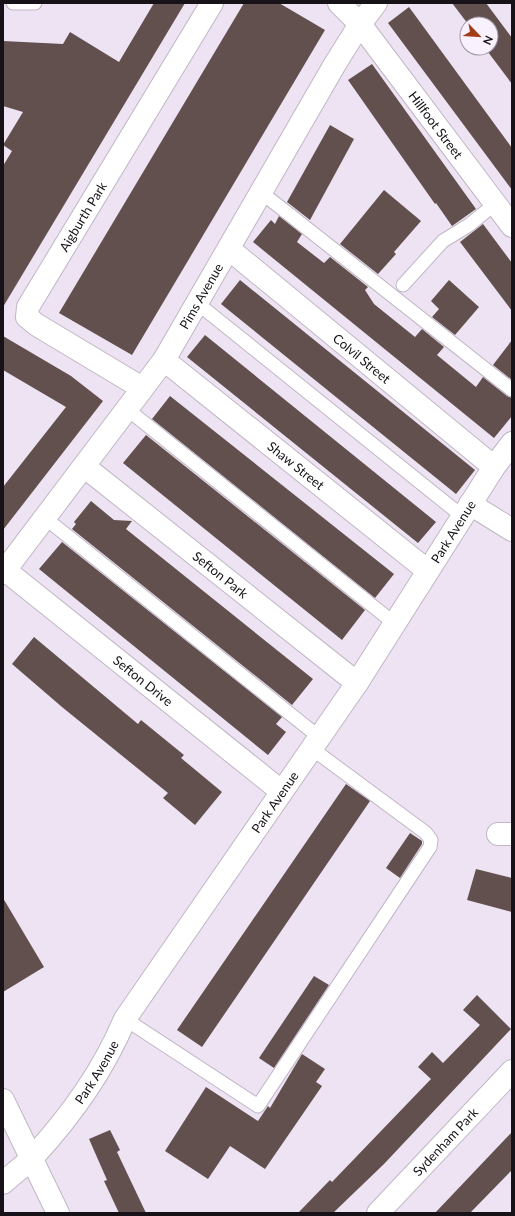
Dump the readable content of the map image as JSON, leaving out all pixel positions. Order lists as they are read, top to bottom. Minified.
{"streets":{"street":["Hillfoot Street","Aigburth Park","Pims Avenue","Colvil Street","Shaw Street","Park Avenue","Sefton Park","Sefton Drive","Sydenham Park"]},"crossings":[["Hillfoot Street","Pims Avenue"],["Aigburth Park","Pims Avenue"],["Pims Avenue","Colvil Street"],["Pims Avenue","Shaw Street"],["Pims Avenue","Sefton Park"],["Pims Avenue","Sefton Drive"],["Colvil Street","Park Avenue"],["Shaw Street","Park Avenue"],["Park Avenue","Sefton Park"],["Park Avenue","Sefton Drive"]],"north":"bottom right"}
